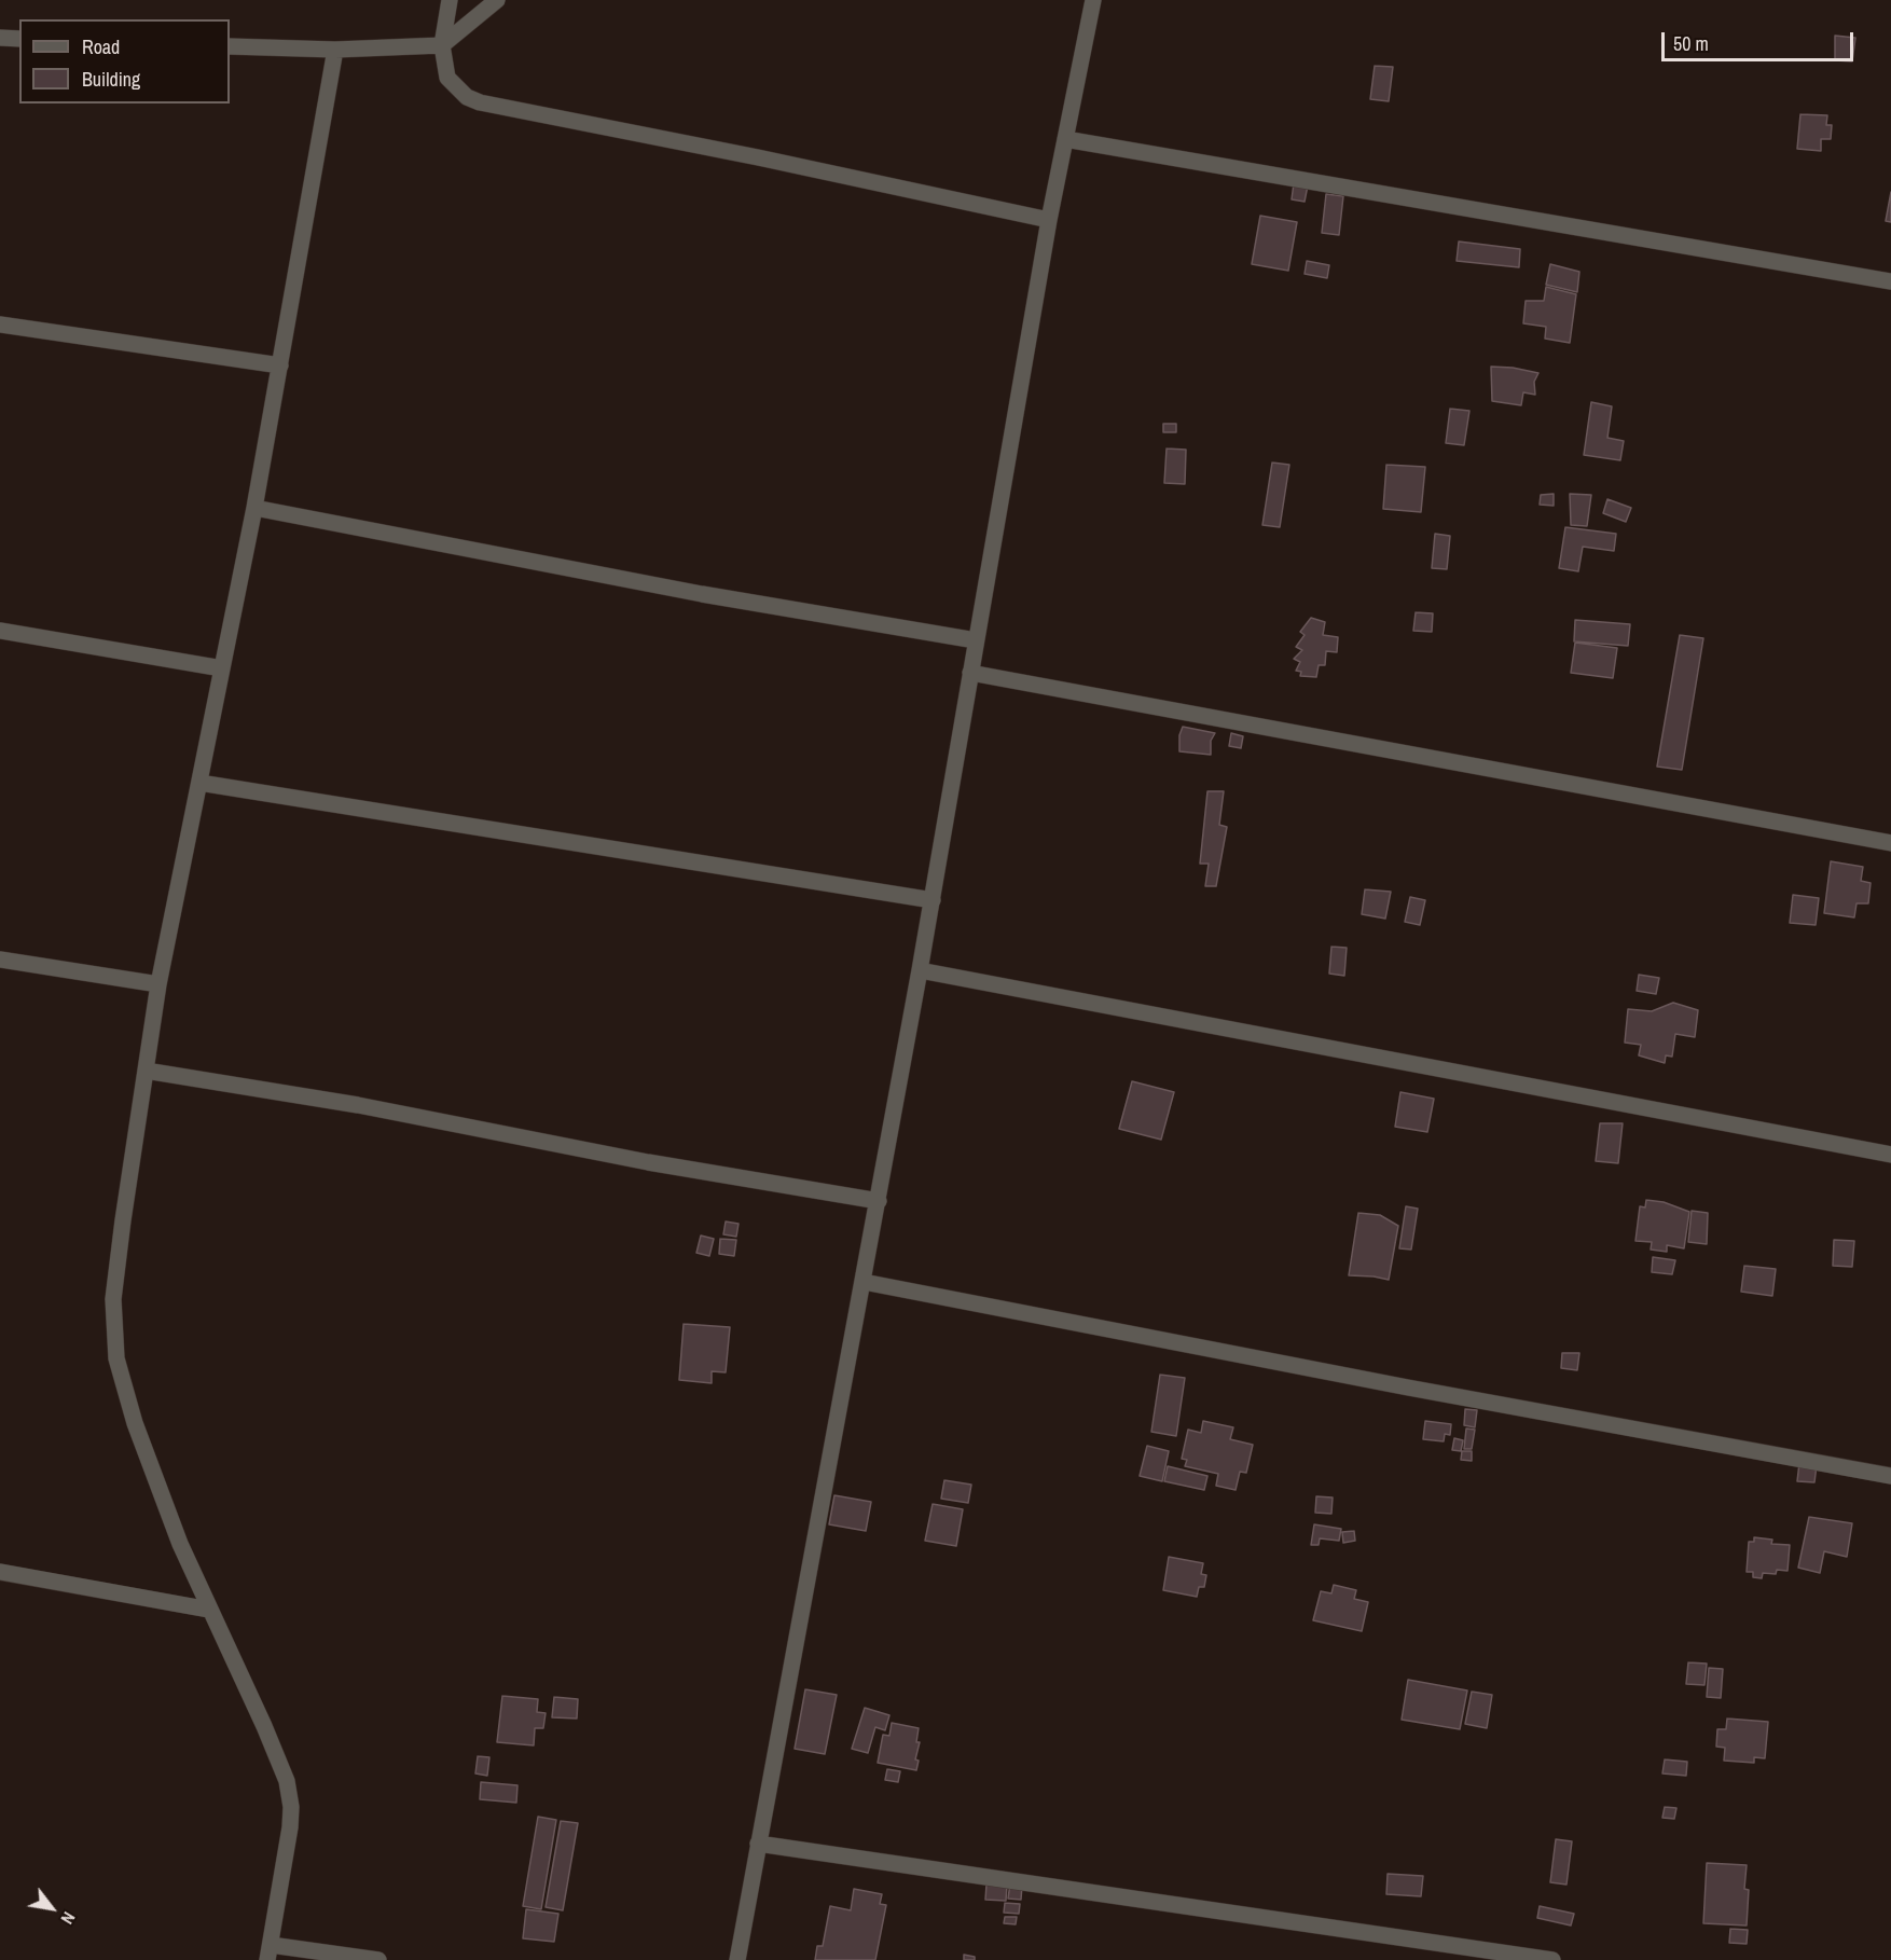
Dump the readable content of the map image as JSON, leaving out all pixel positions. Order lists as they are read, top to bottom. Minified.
{"legend":["Road","Building"],"scale_bar":"50 m","north":"bottom right"}
